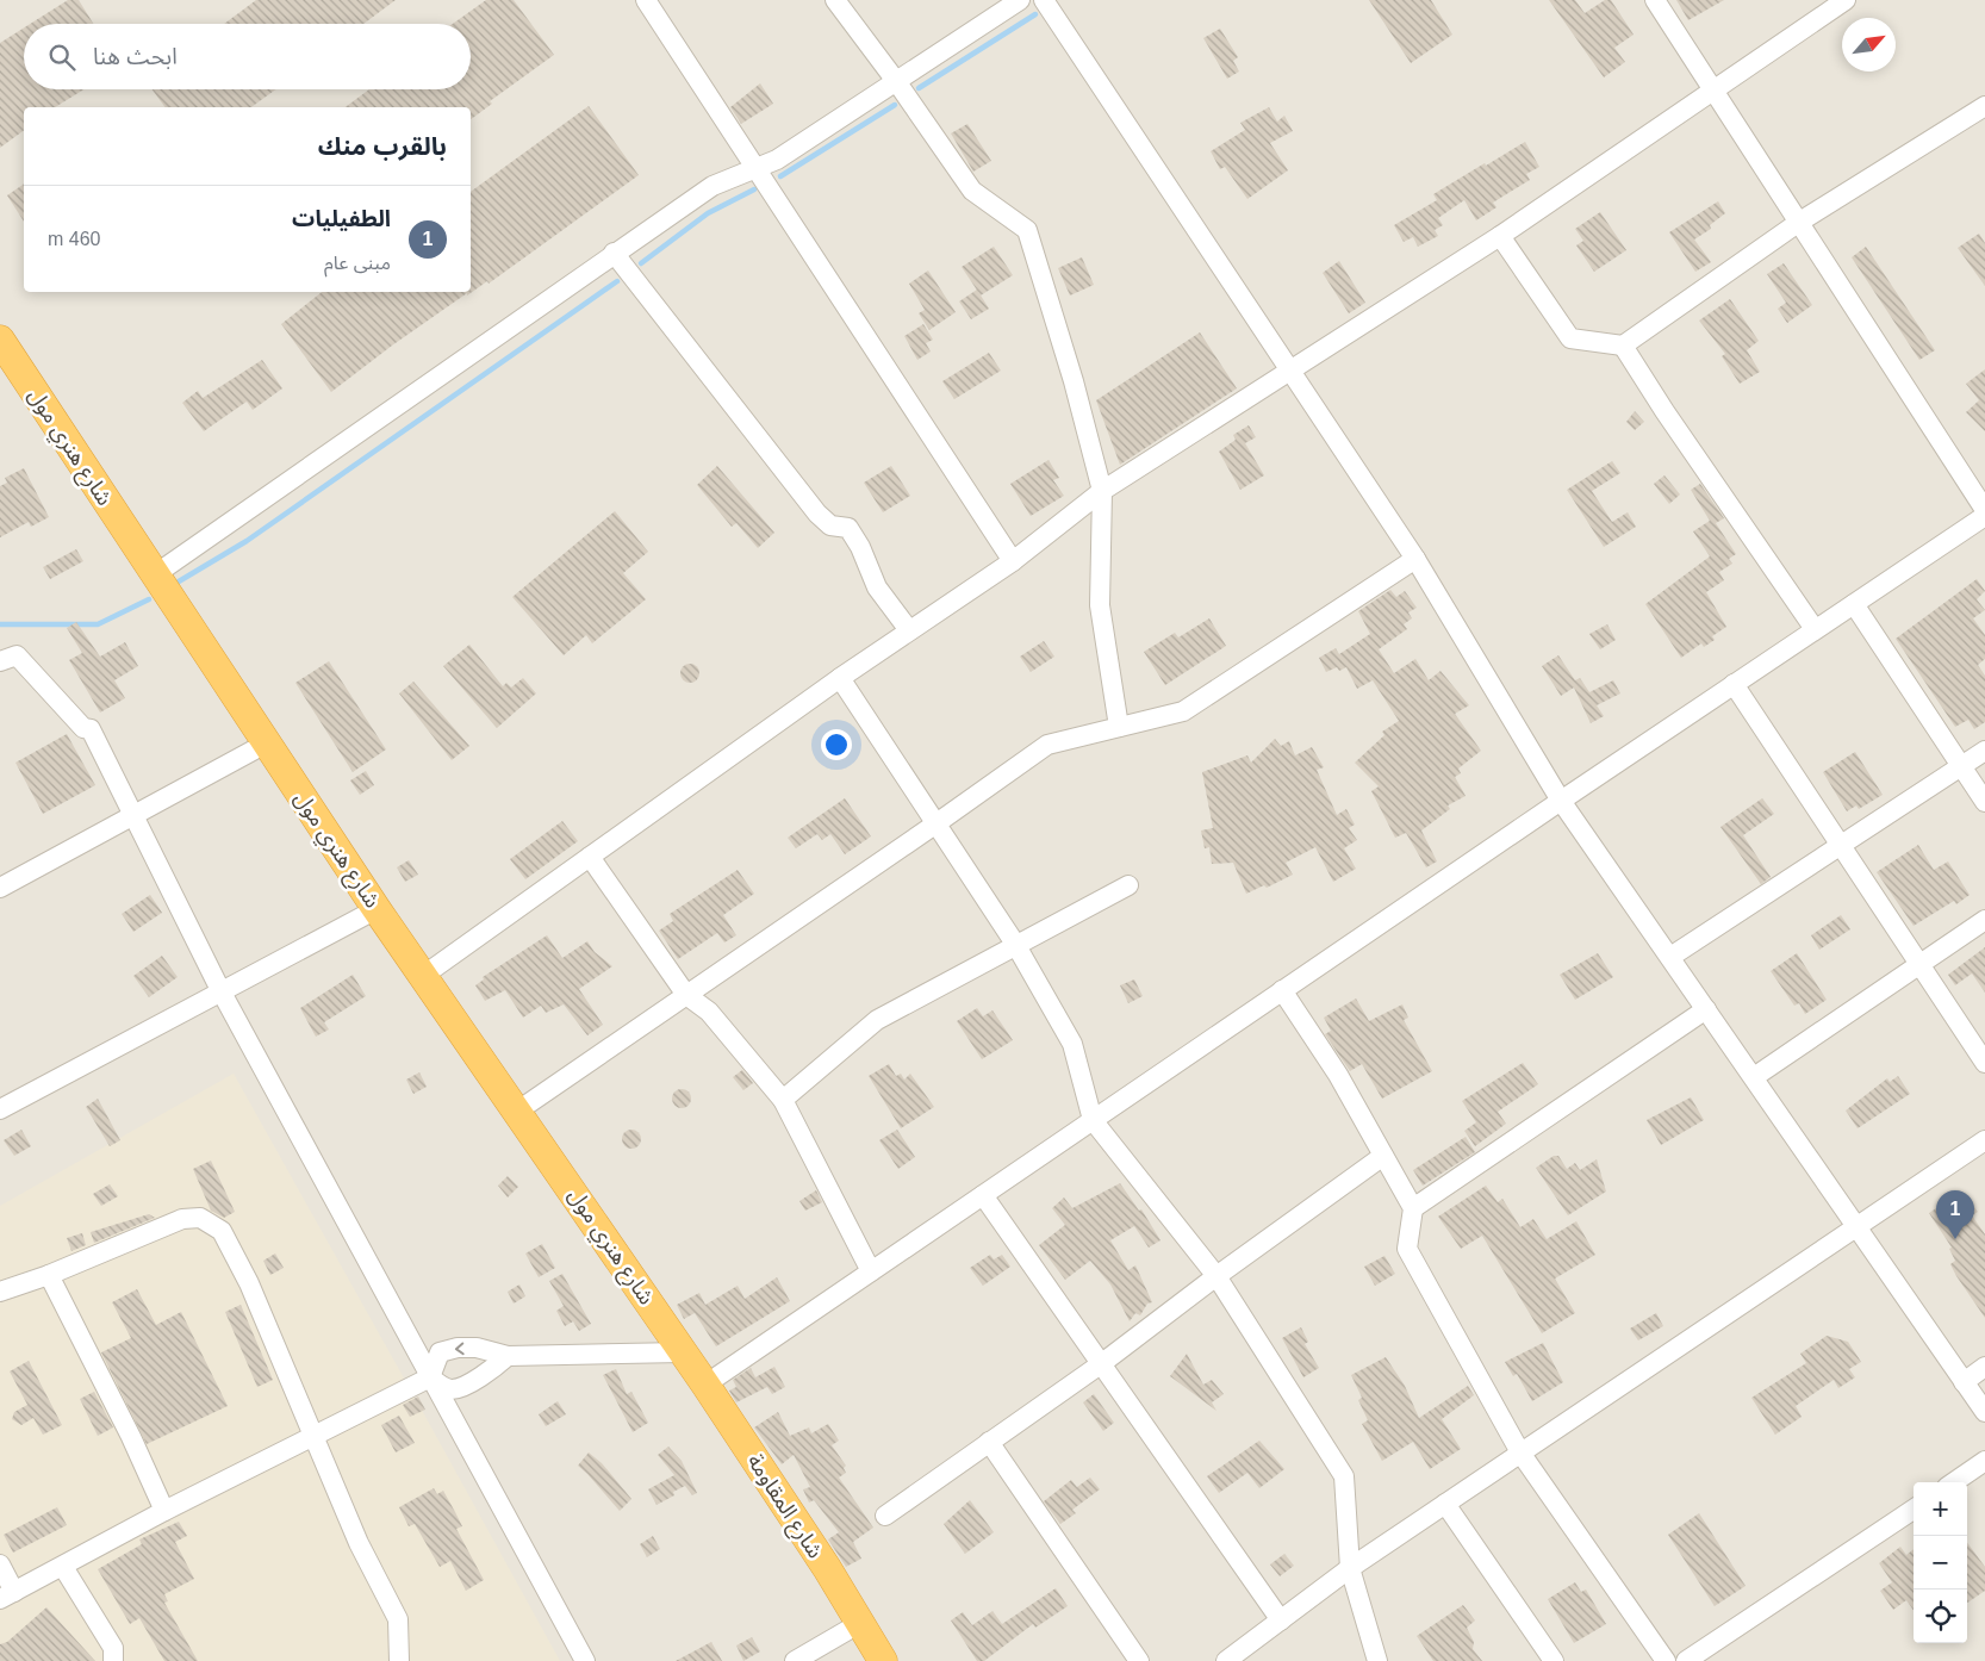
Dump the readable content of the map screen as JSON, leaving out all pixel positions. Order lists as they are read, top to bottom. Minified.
{"streets":{"highway":["شارع هنري مول","شارع المقاومة"]},"crossings":[["شارع هنري مول","شارع المقاومة"]],"north":"top right","page":{"search":"ابحث هنا","heading":"بالقرب منك","list":[{"mark":"1","name":"الطفيليات","note":"مبنى عام","value":"460 m"}],"pins":"1","map_buttons":["+","−"]}}
